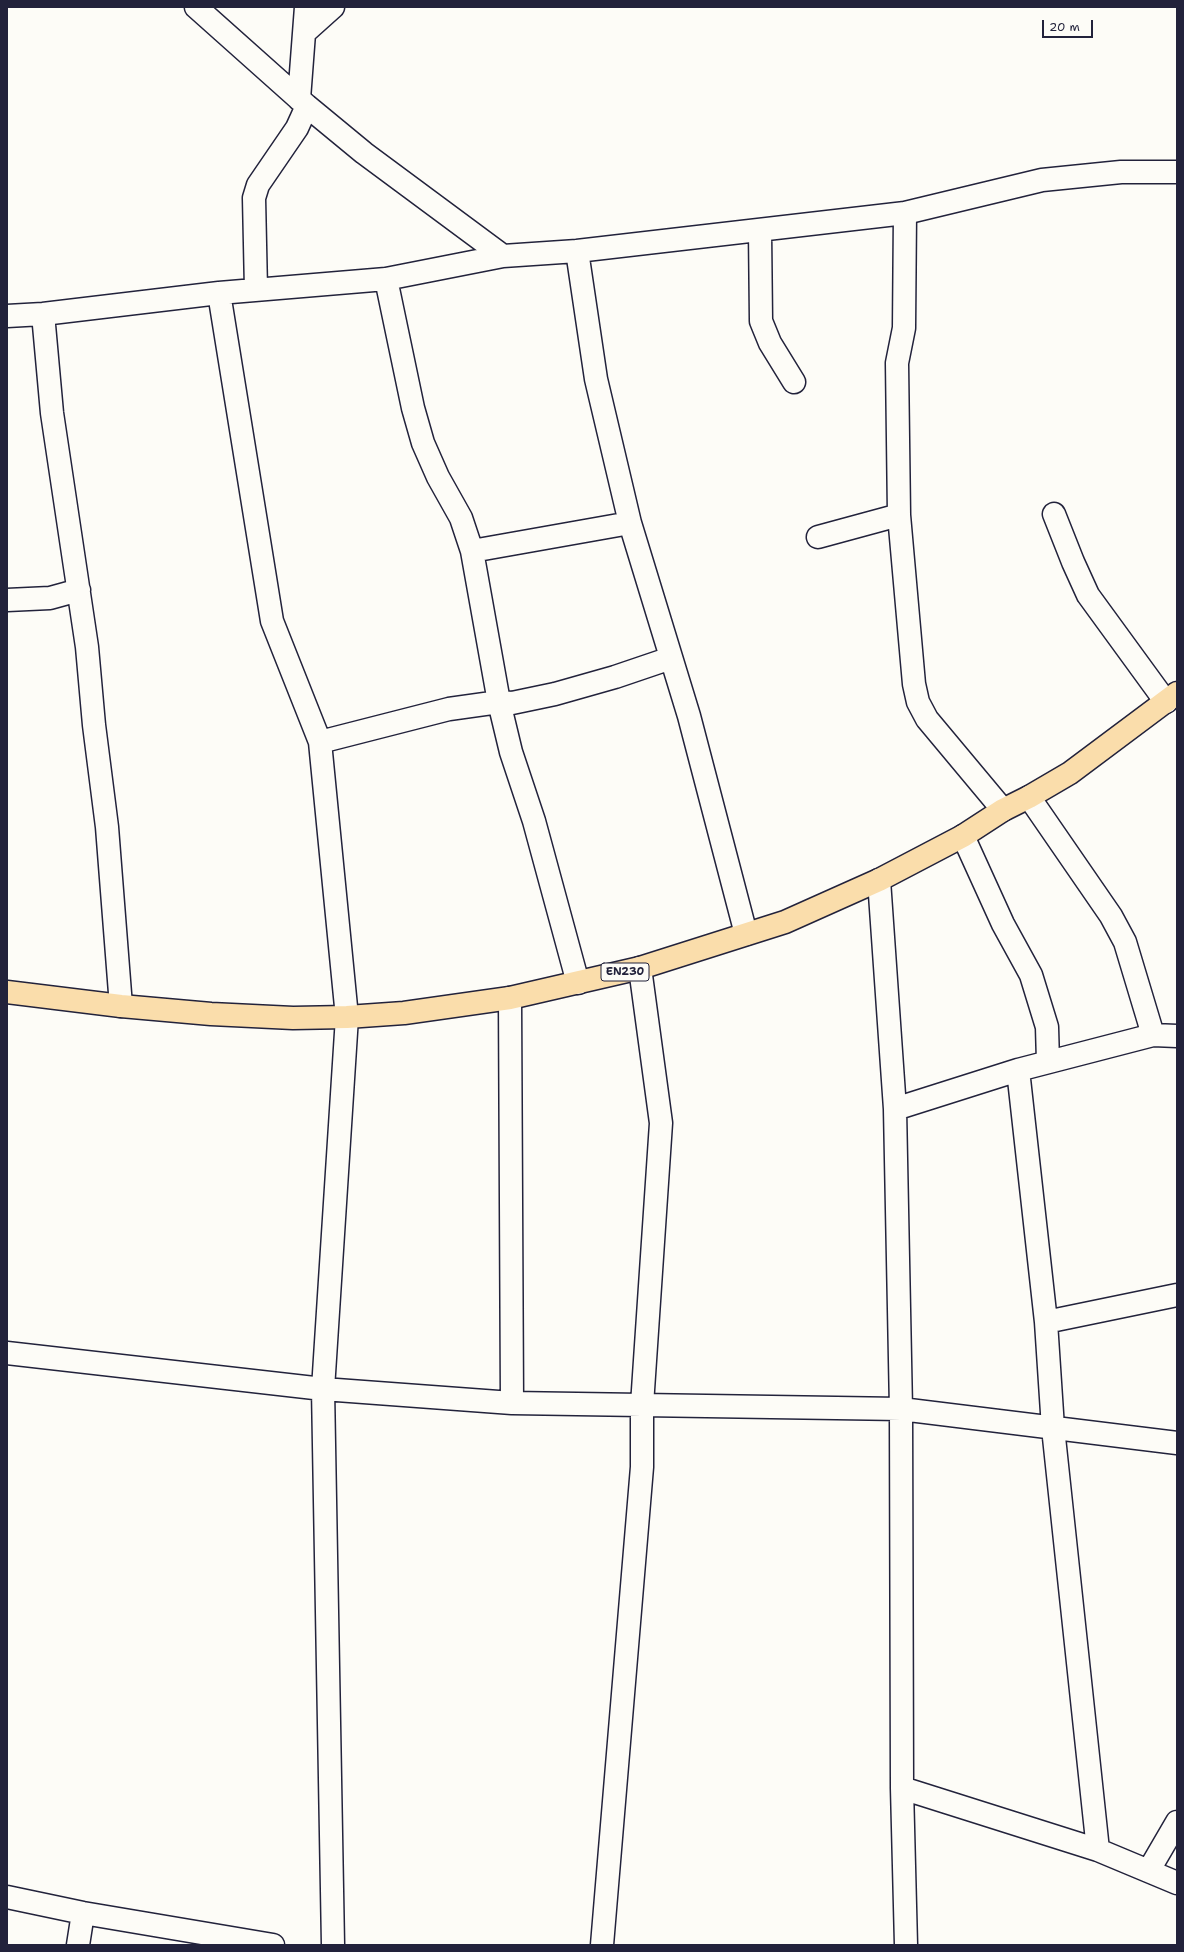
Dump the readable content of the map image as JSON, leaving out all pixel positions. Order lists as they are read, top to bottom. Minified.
{"streets":{"main road":["EN230"]},"scale_bar":"20 m"}
